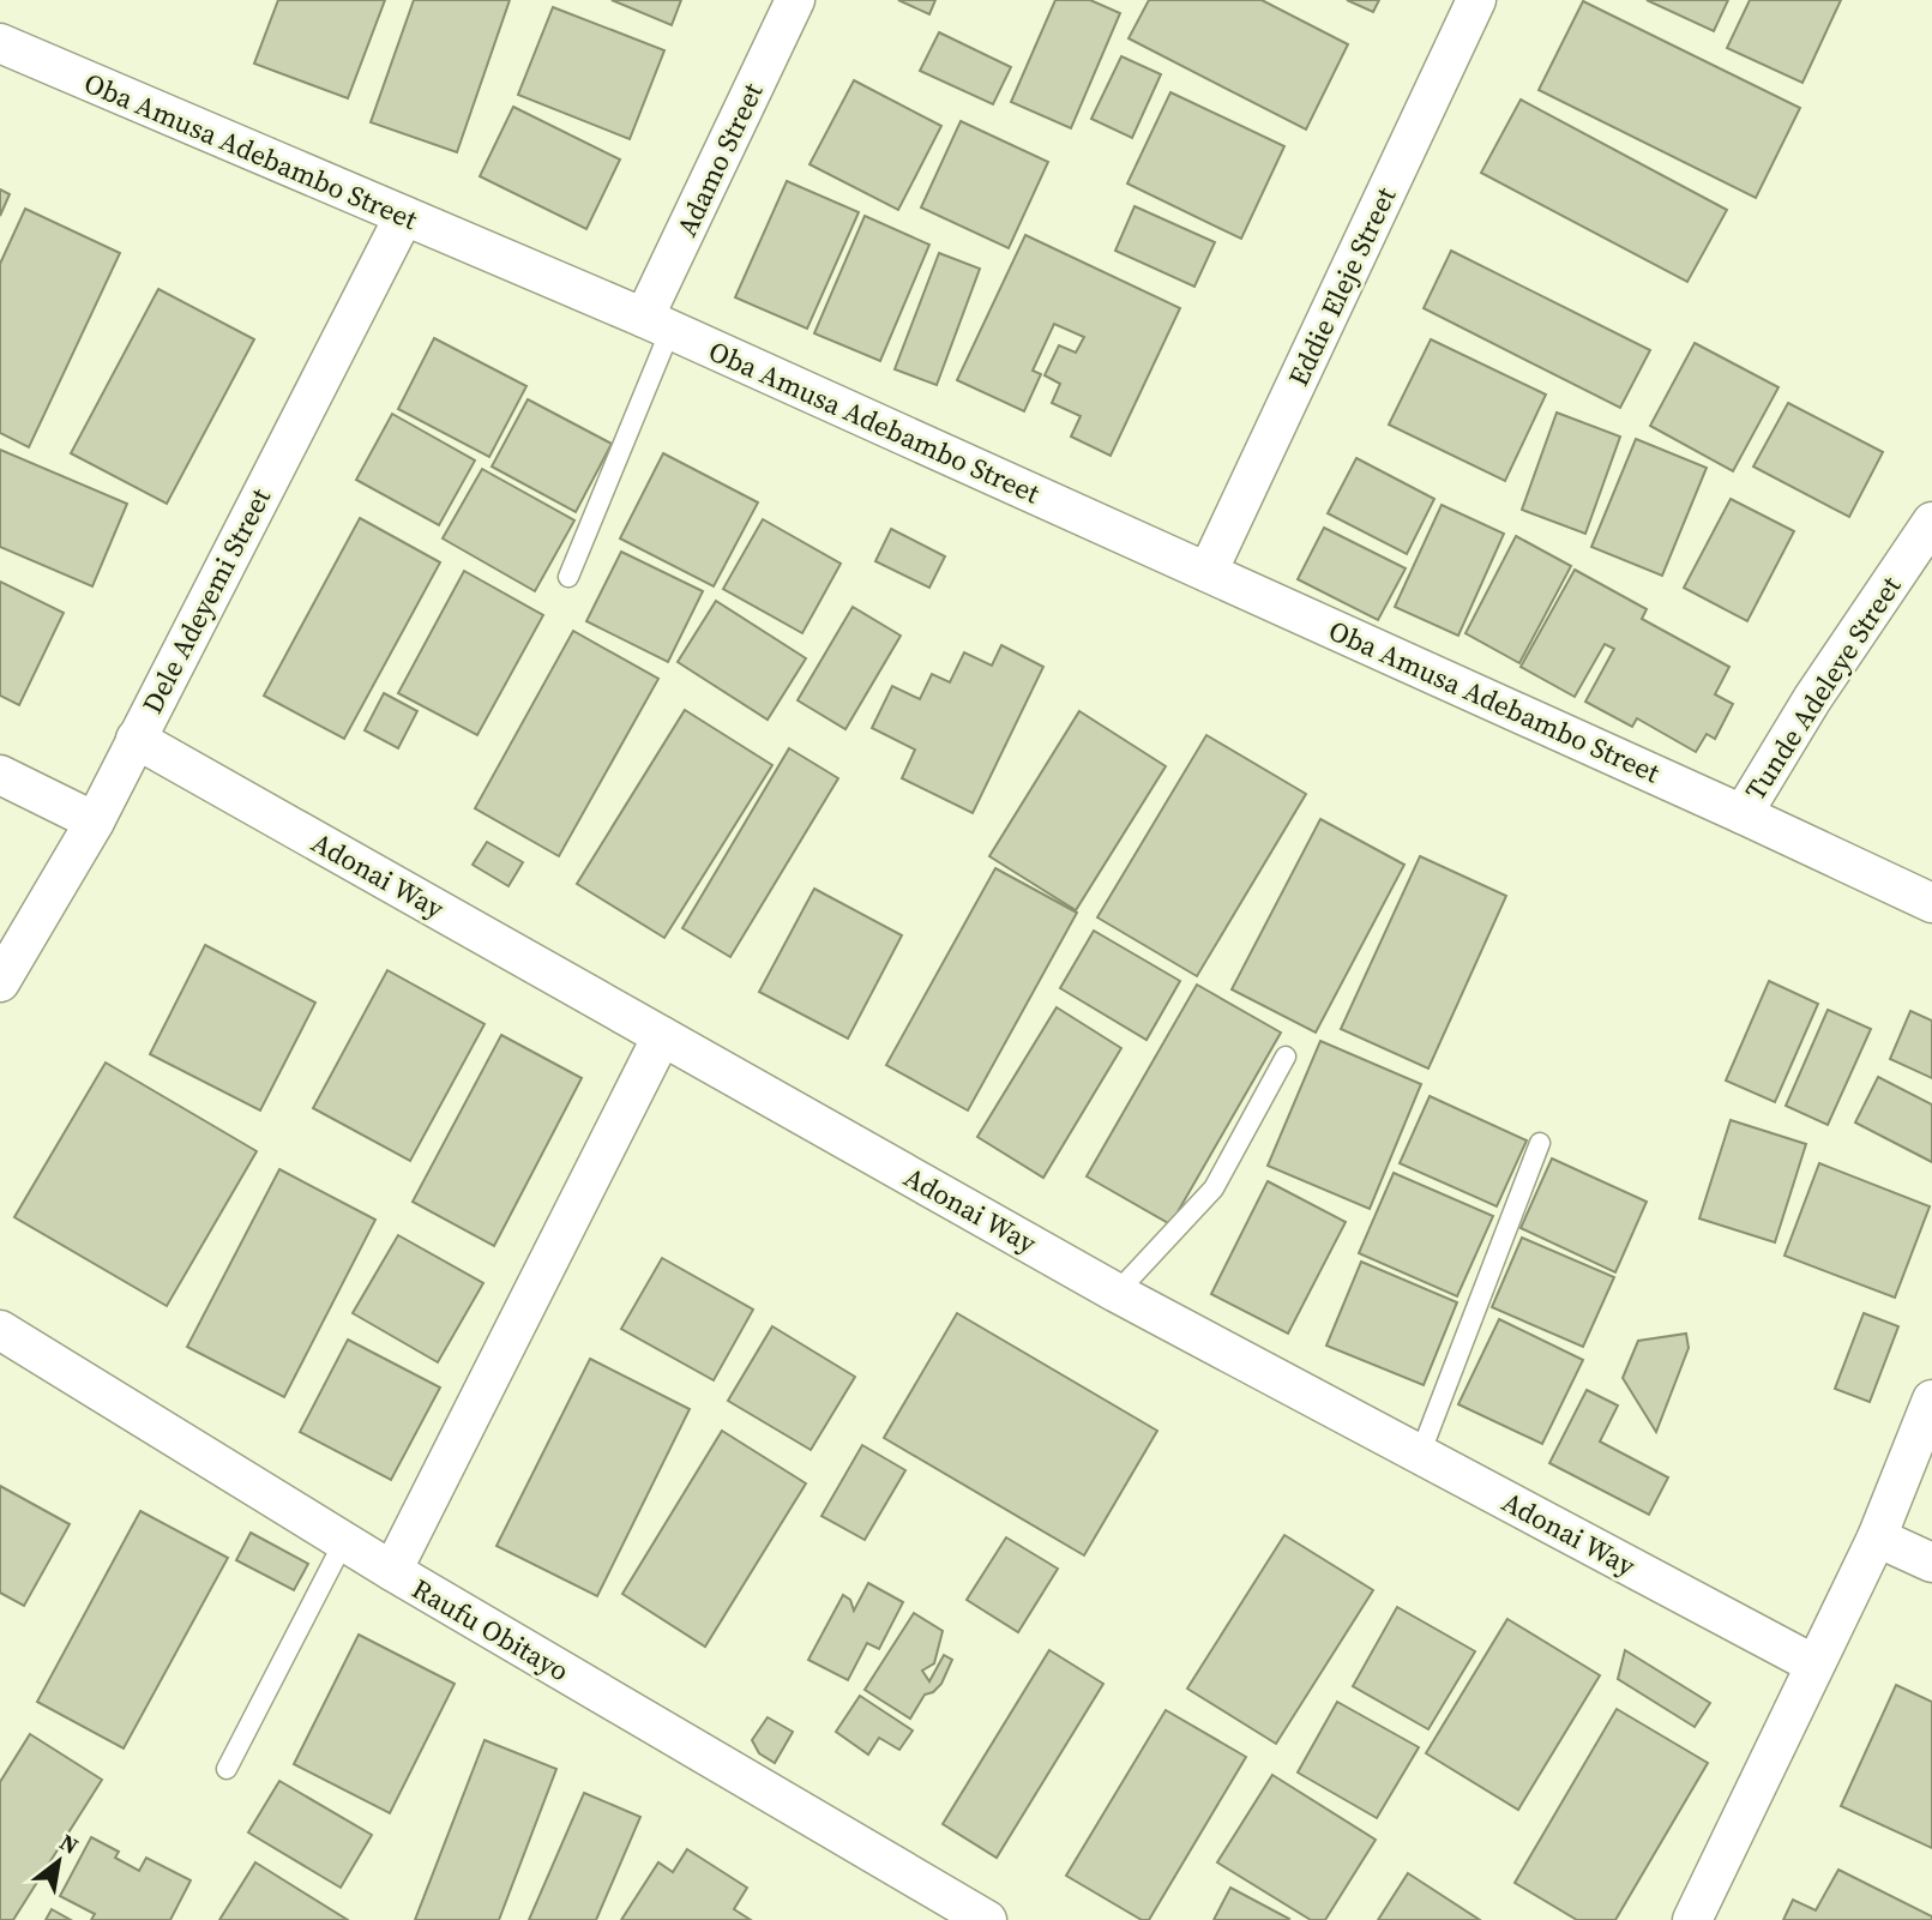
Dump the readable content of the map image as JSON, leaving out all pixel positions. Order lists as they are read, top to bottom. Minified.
{"streets":{"street":["Oba Amusa Adebambo Street","Adamo Street","Eddie Eleje Street","Dele Adeyemi Street","Tunde Adeleye Street","Adonai Way","Raufu Obitayo"]},"crossings":[["Oba Amusa Adebambo Street","Adamo Street"],["Oba Amusa Adebambo Street","Eddie Eleje Street"],["Oba Amusa Adebambo Street","Dele Adeyemi Street"],["Oba Amusa Adebambo Street","Tunde Adeleye Street"],["Dele Adeyemi Street","Adonai Way"]],"north":"top right"}
